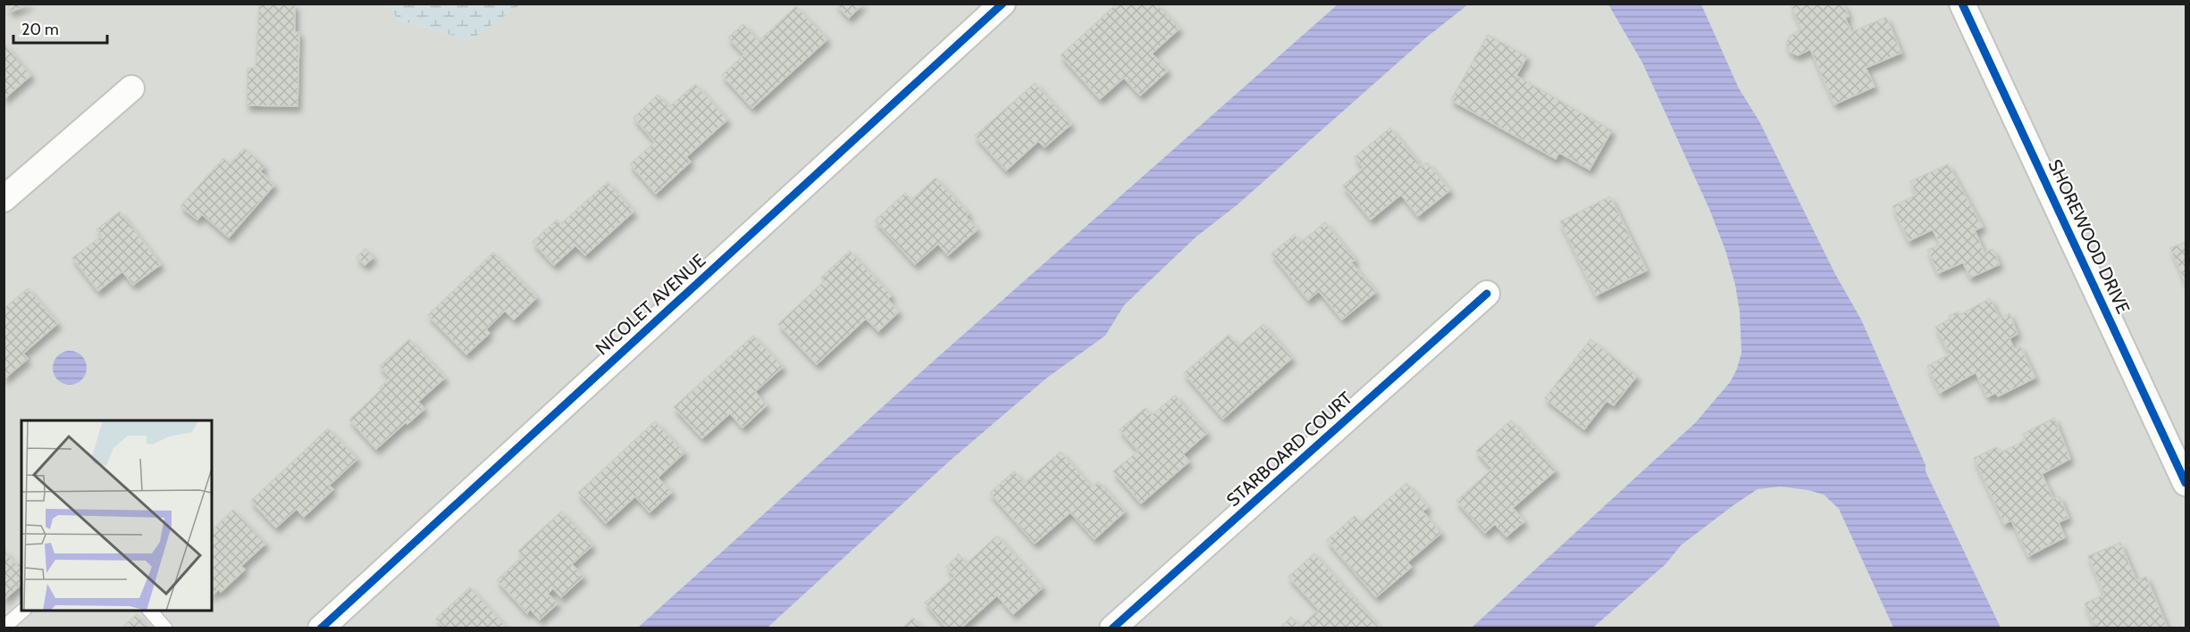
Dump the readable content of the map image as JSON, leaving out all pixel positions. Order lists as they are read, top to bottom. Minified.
{"streets":{"street":["SHOREWOOD DRIVE","NICOLET AVENUE","STARBOARD COURT"]},"scale_bar":"20 m"}
